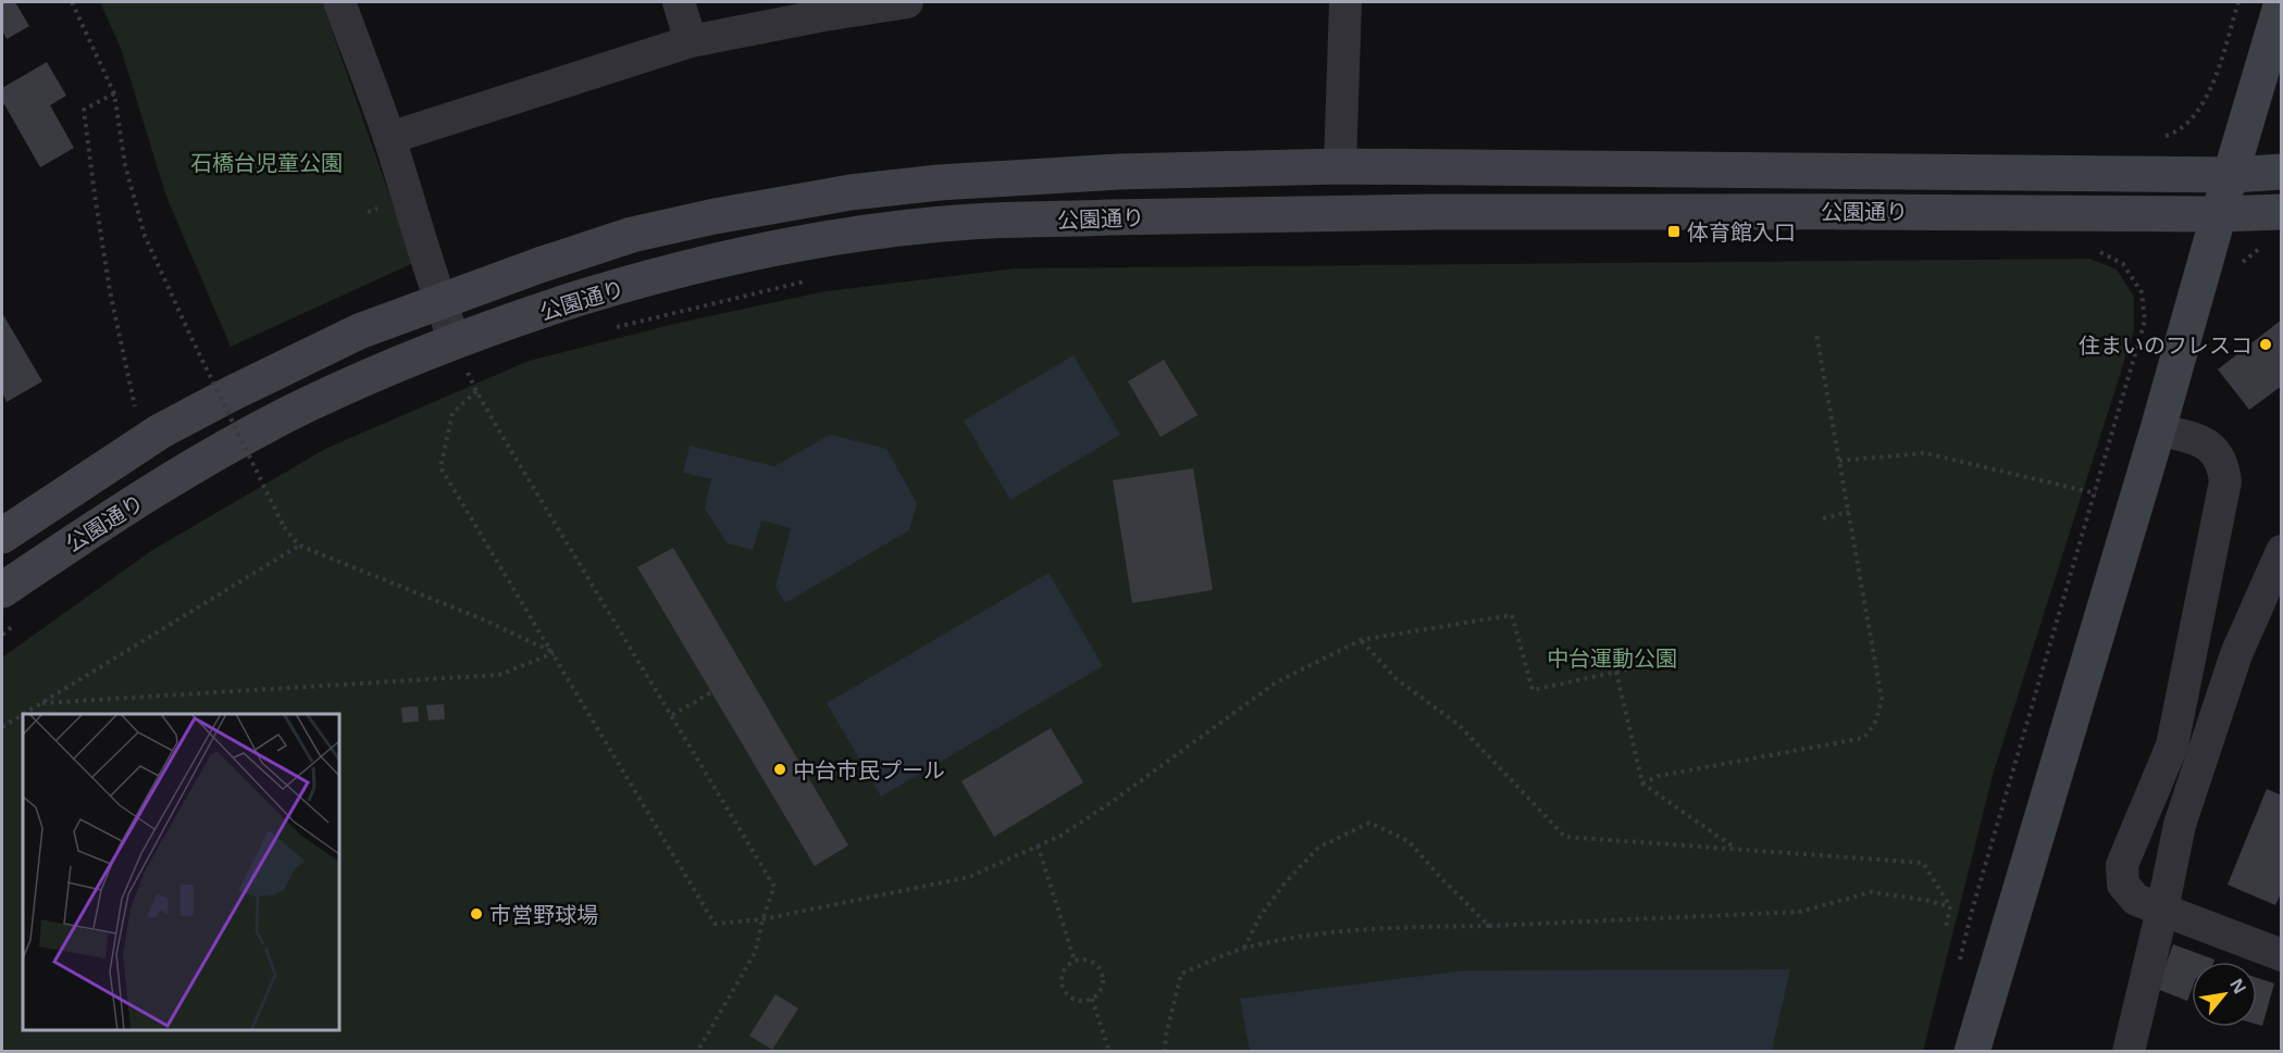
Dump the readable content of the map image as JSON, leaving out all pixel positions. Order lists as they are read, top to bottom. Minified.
{"streets":{"street":["公園通り"]},"parks":["石橋台児童公園","中台運動公園"],"places":{"transit":["体育館入口"],"other":["住まいのフレスコ","中台市民プール","市営野球場"]},"north":"top right"}
